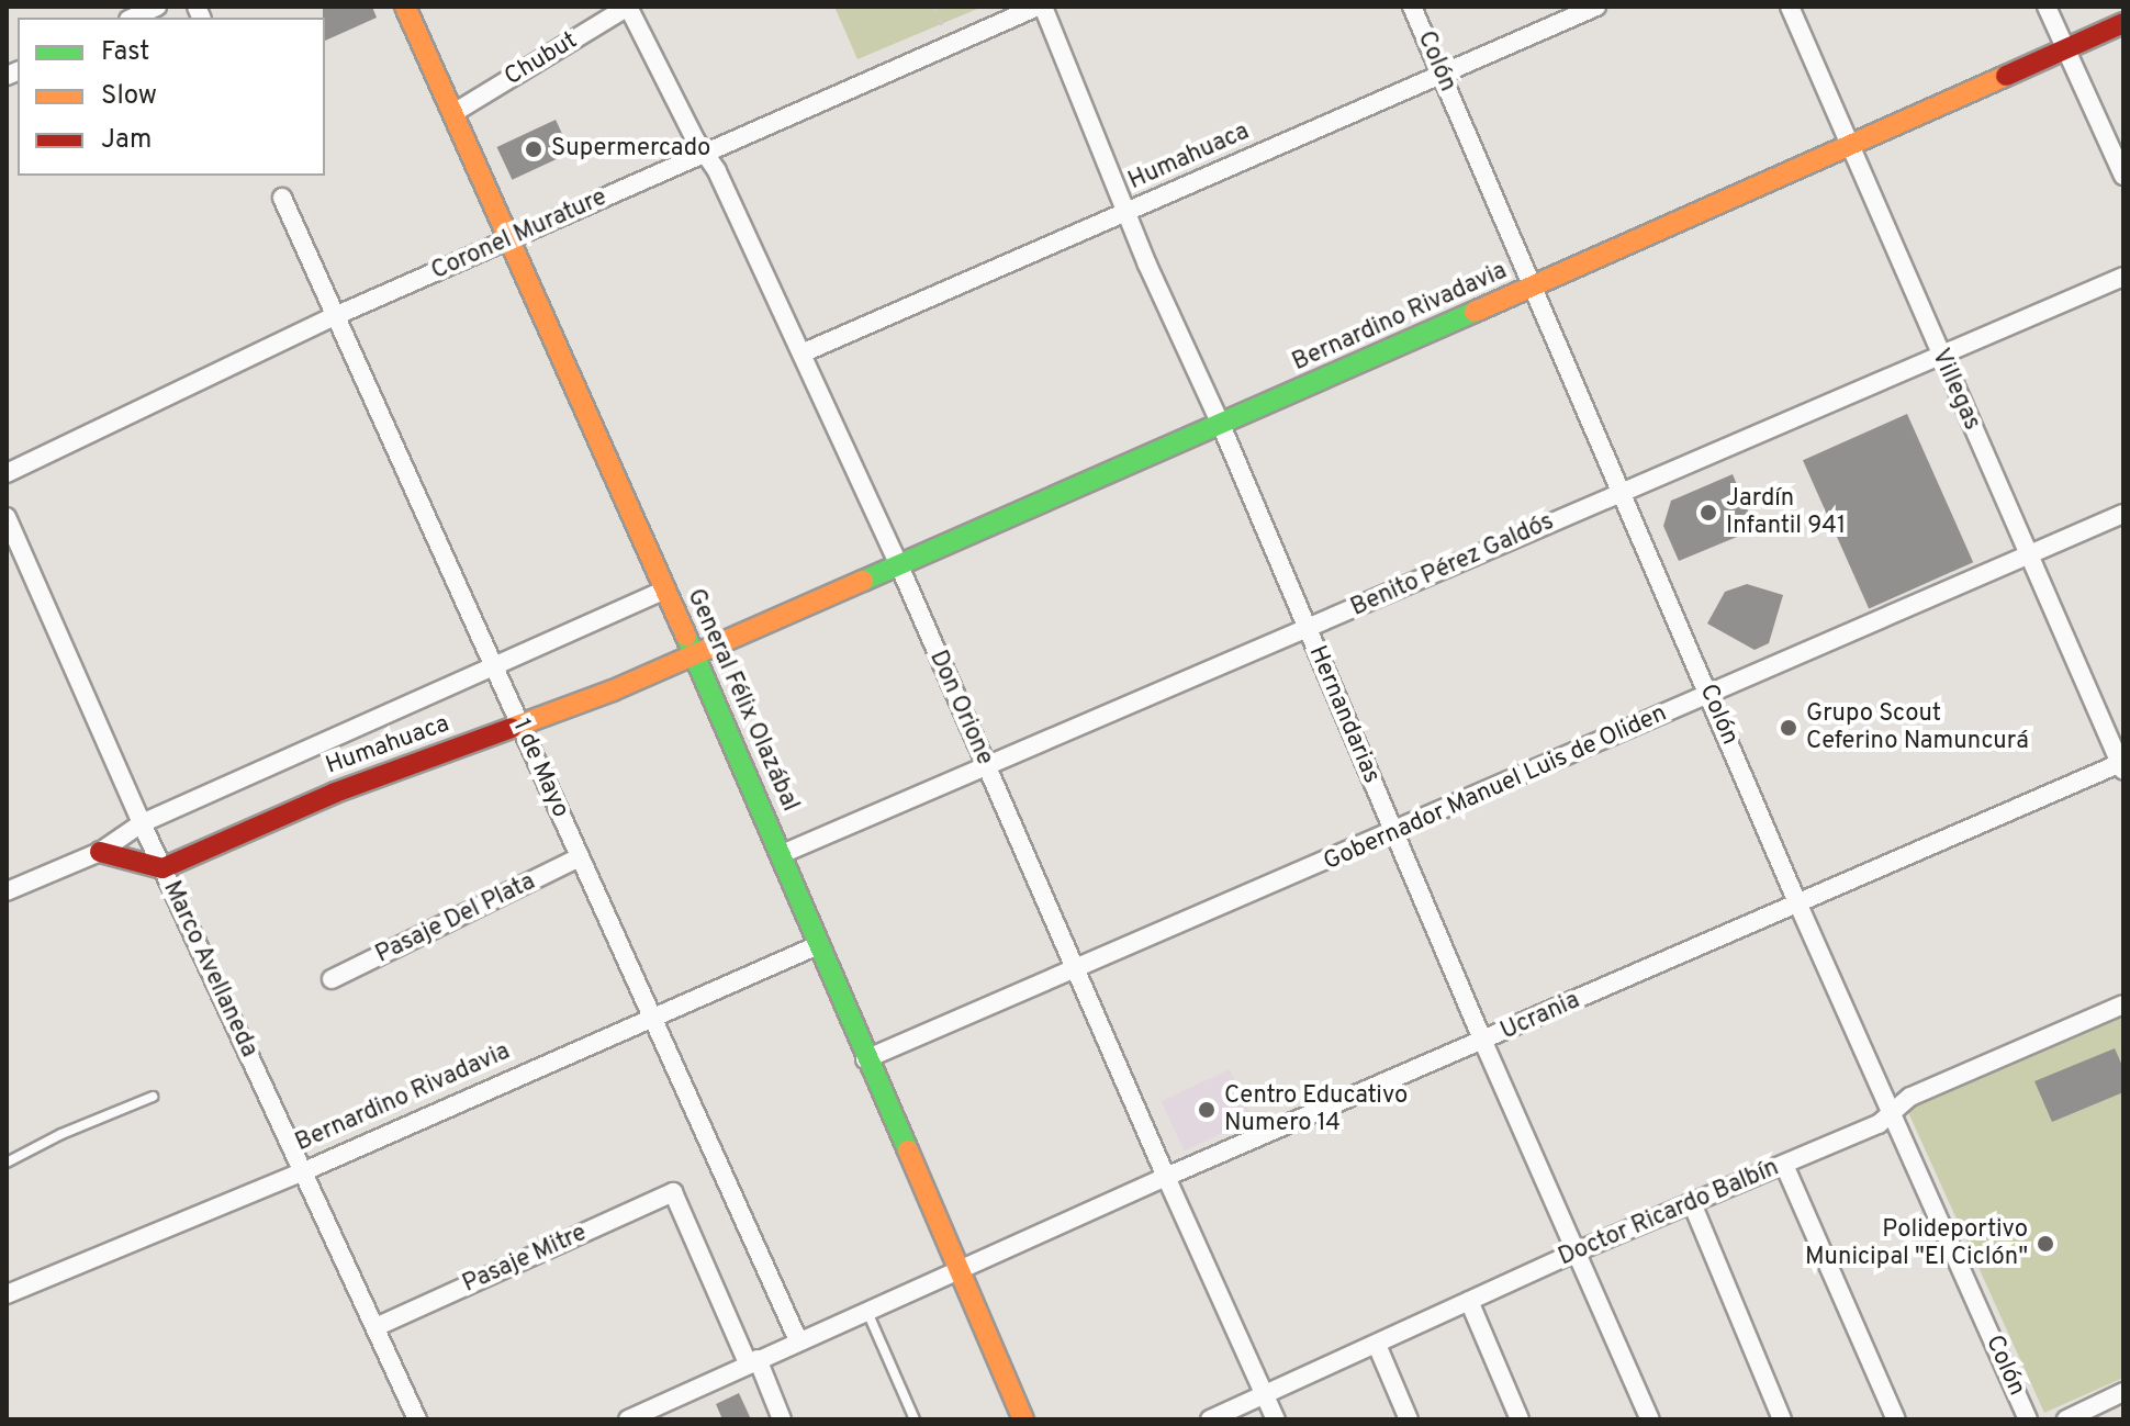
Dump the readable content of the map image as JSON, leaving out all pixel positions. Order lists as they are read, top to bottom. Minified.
{"streets":{"street":["Chubut","Colón","Humahuaca","Coronel Murature","Bernardino Rivadavia","Villegas","Benito Pérez Galdós","General Félix Olazábal","Don Orione","Hernandarias","1 de Mayo","Gobernador Manuel Luis de Oliden","Pasaje Del Plata","Marco Avellaneda","Ucrania","Doctor Ricardo Balbín","Pasaje Mitre"]},"crossings":[["Chubut","General Félix Olazábal"],["Chubut","Don Orione"],["Colón","Humahuaca"],["Colón","Bernardino Rivadavia"],["Colón","Benito Pérez Galdós"],["Colón","Gobernador Manuel Luis de Oliden"],["Colón","Ucrania"],["Colón","Doctor Ricardo Balbín"],["Humahuaca","Bernardino Rivadavia"],["Humahuaca","General Félix Olazábal"],["Humahuaca","Don Orione"],["Humahuaca","Hernandarias"],["Humahuaca","1 de Mayo"],["Humahuaca","Marco Avellaneda"],["Coronel Murature","General Félix Olazábal"],["Coronel Murature","Don Orione"],["Coronel Murature","Hernandarias"],["Coronel Murature","1 de Mayo"],["Bernardino Rivadavia","Villegas"],["Bernardino Rivadavia","General Félix Olazábal"],["Bernardino Rivadavia","Don Orione"],["Bernardino Rivadavia","Hernandarias"],["Bernardino Rivadavia","1 de Mayo"],["Bernardino Rivadavia","Marco Avellaneda"],["Villegas","Benito Pérez Galdós"],["Villegas","Gobernador Manuel Luis de Oliden"],["Villegas","Ucrania"],["Benito Pérez Galdós","General Félix Olazábal"],["Benito Pérez Galdós","Don Orione"],["Benito Pérez Galdós","Hernandarias"],["General Félix Olazábal","Gobernador Manuel Luis de Oliden"],["General Félix Olazábal","Ucrania"],["Don Orione","Gobernador Manuel Luis de Oliden"],["Don Orione","Ucrania"],["Don Orione","Doctor Ricardo Balbín"],["Hernandarias","Gobernador Manuel Luis de Oliden"],["Hernandarias","Ucrania"],["Hernandarias","Doctor Ricardo Balbín"],["1 de Mayo","Pasaje Del Plata"],["Marco Avellaneda","Pasaje Mitre"]],"places":["Supermercado","Jardín Infantil 941","Grupo Scout Ceferino Namuncurá","Centro Educativo Numero 14","Polideportivo Municipal \"El Ciclón\""],"legend":["Fast","Slow","Jam"]}
